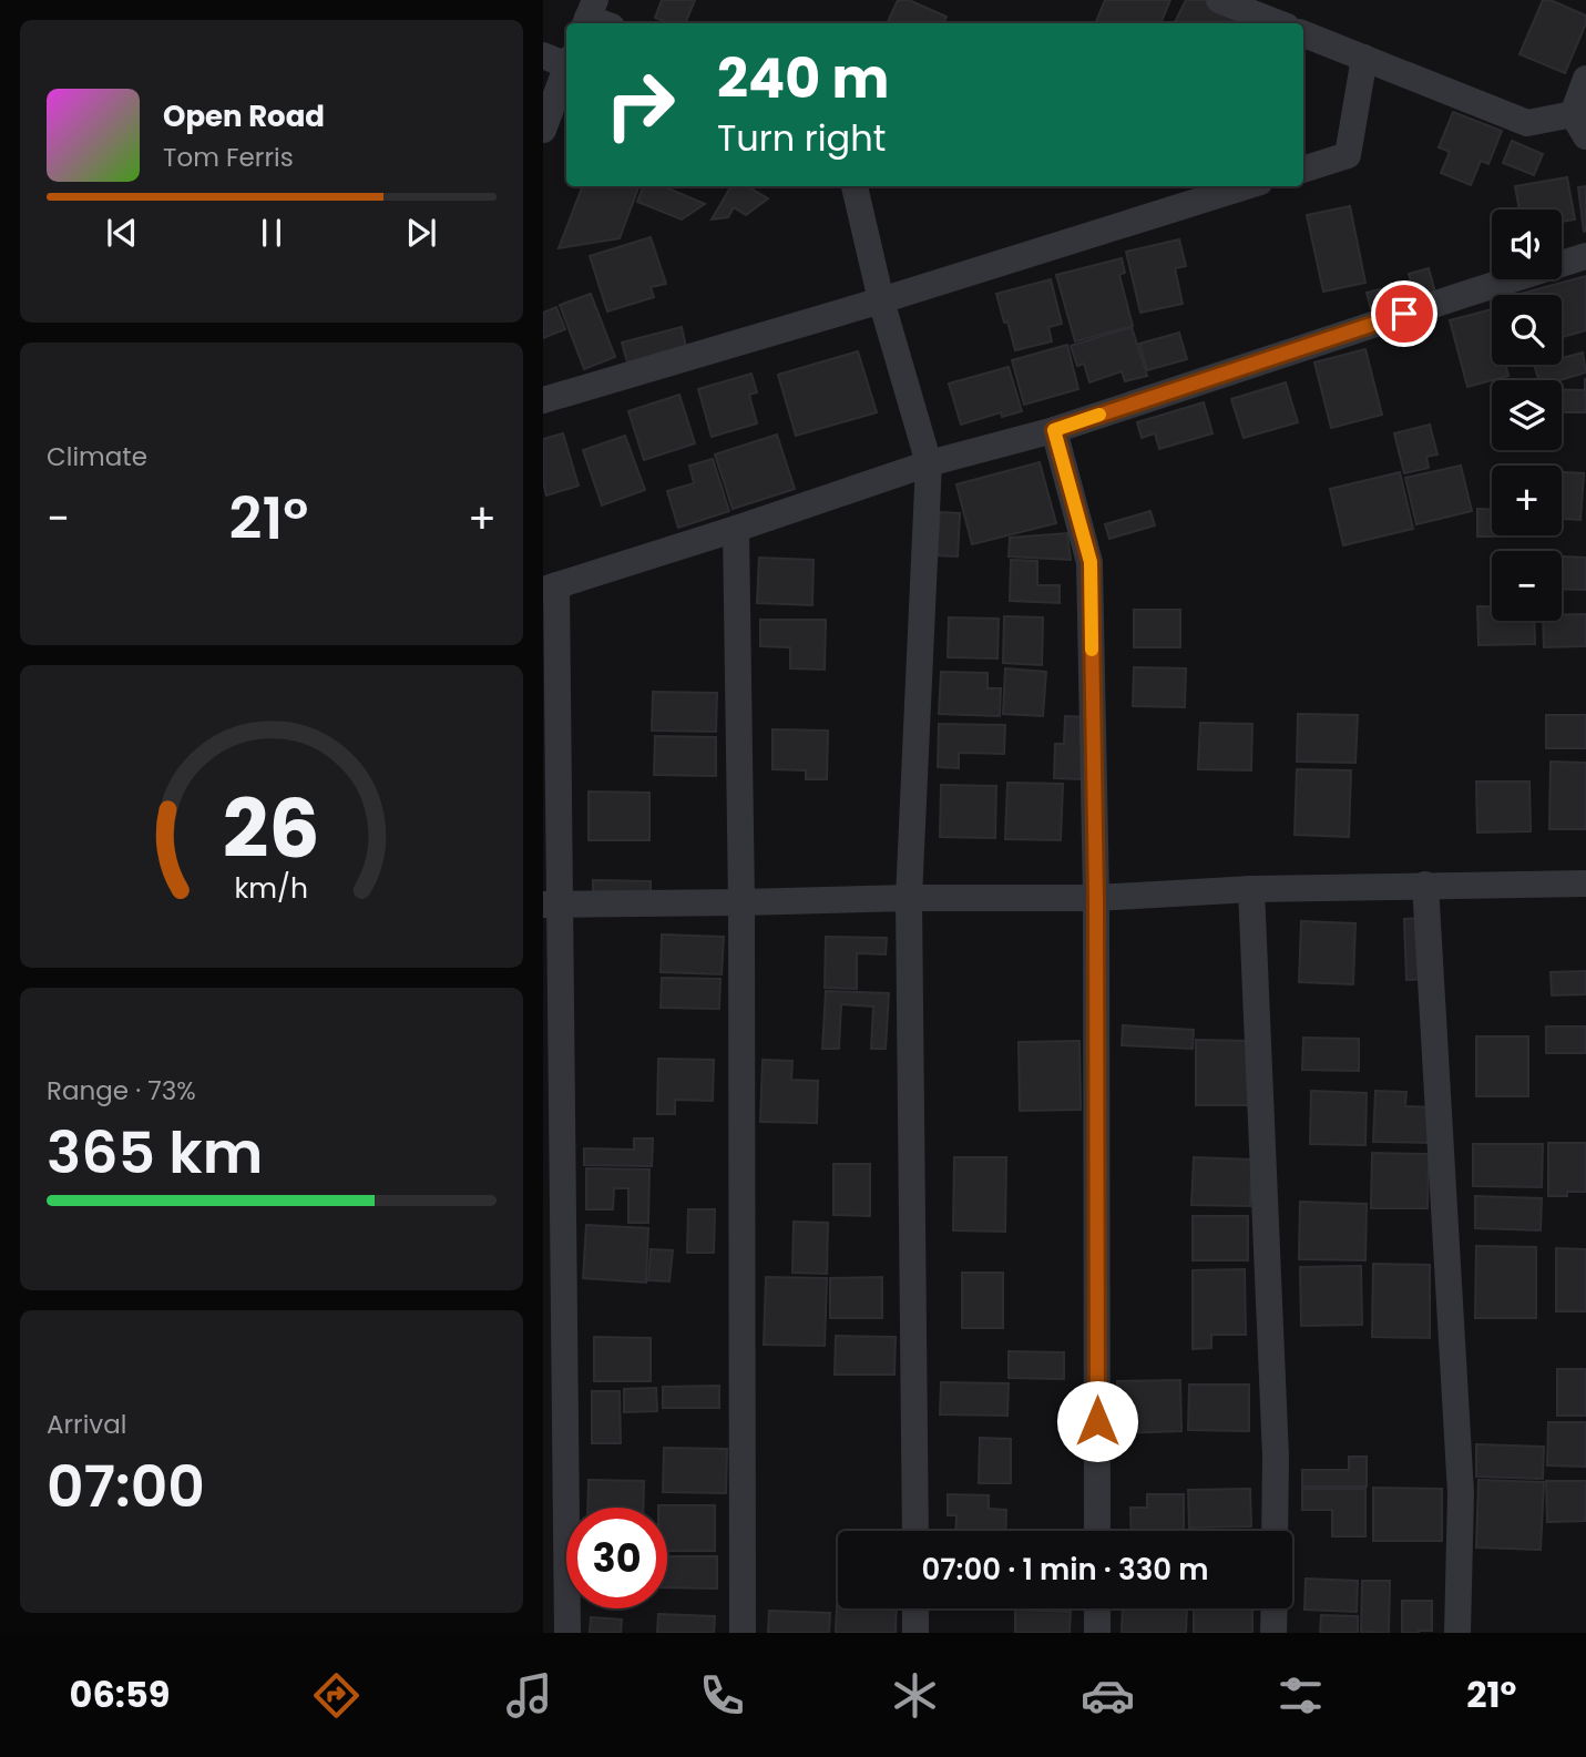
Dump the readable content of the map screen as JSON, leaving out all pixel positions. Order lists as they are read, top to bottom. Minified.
{"page":{"turn":["240 m","Turn right"],"song":["Open Road","Tom Ferris"],"map_buttons":["+","−"],"tile":["Climate",["Range · 73%","365 km"],["Arrival","07:00"]],"heat":["−","21°","+"],"limit":"30","trip":"07:00 · 1 min · 330 m","tabs":["06:59","21°"],"gauge":["26","km/h"]}}
